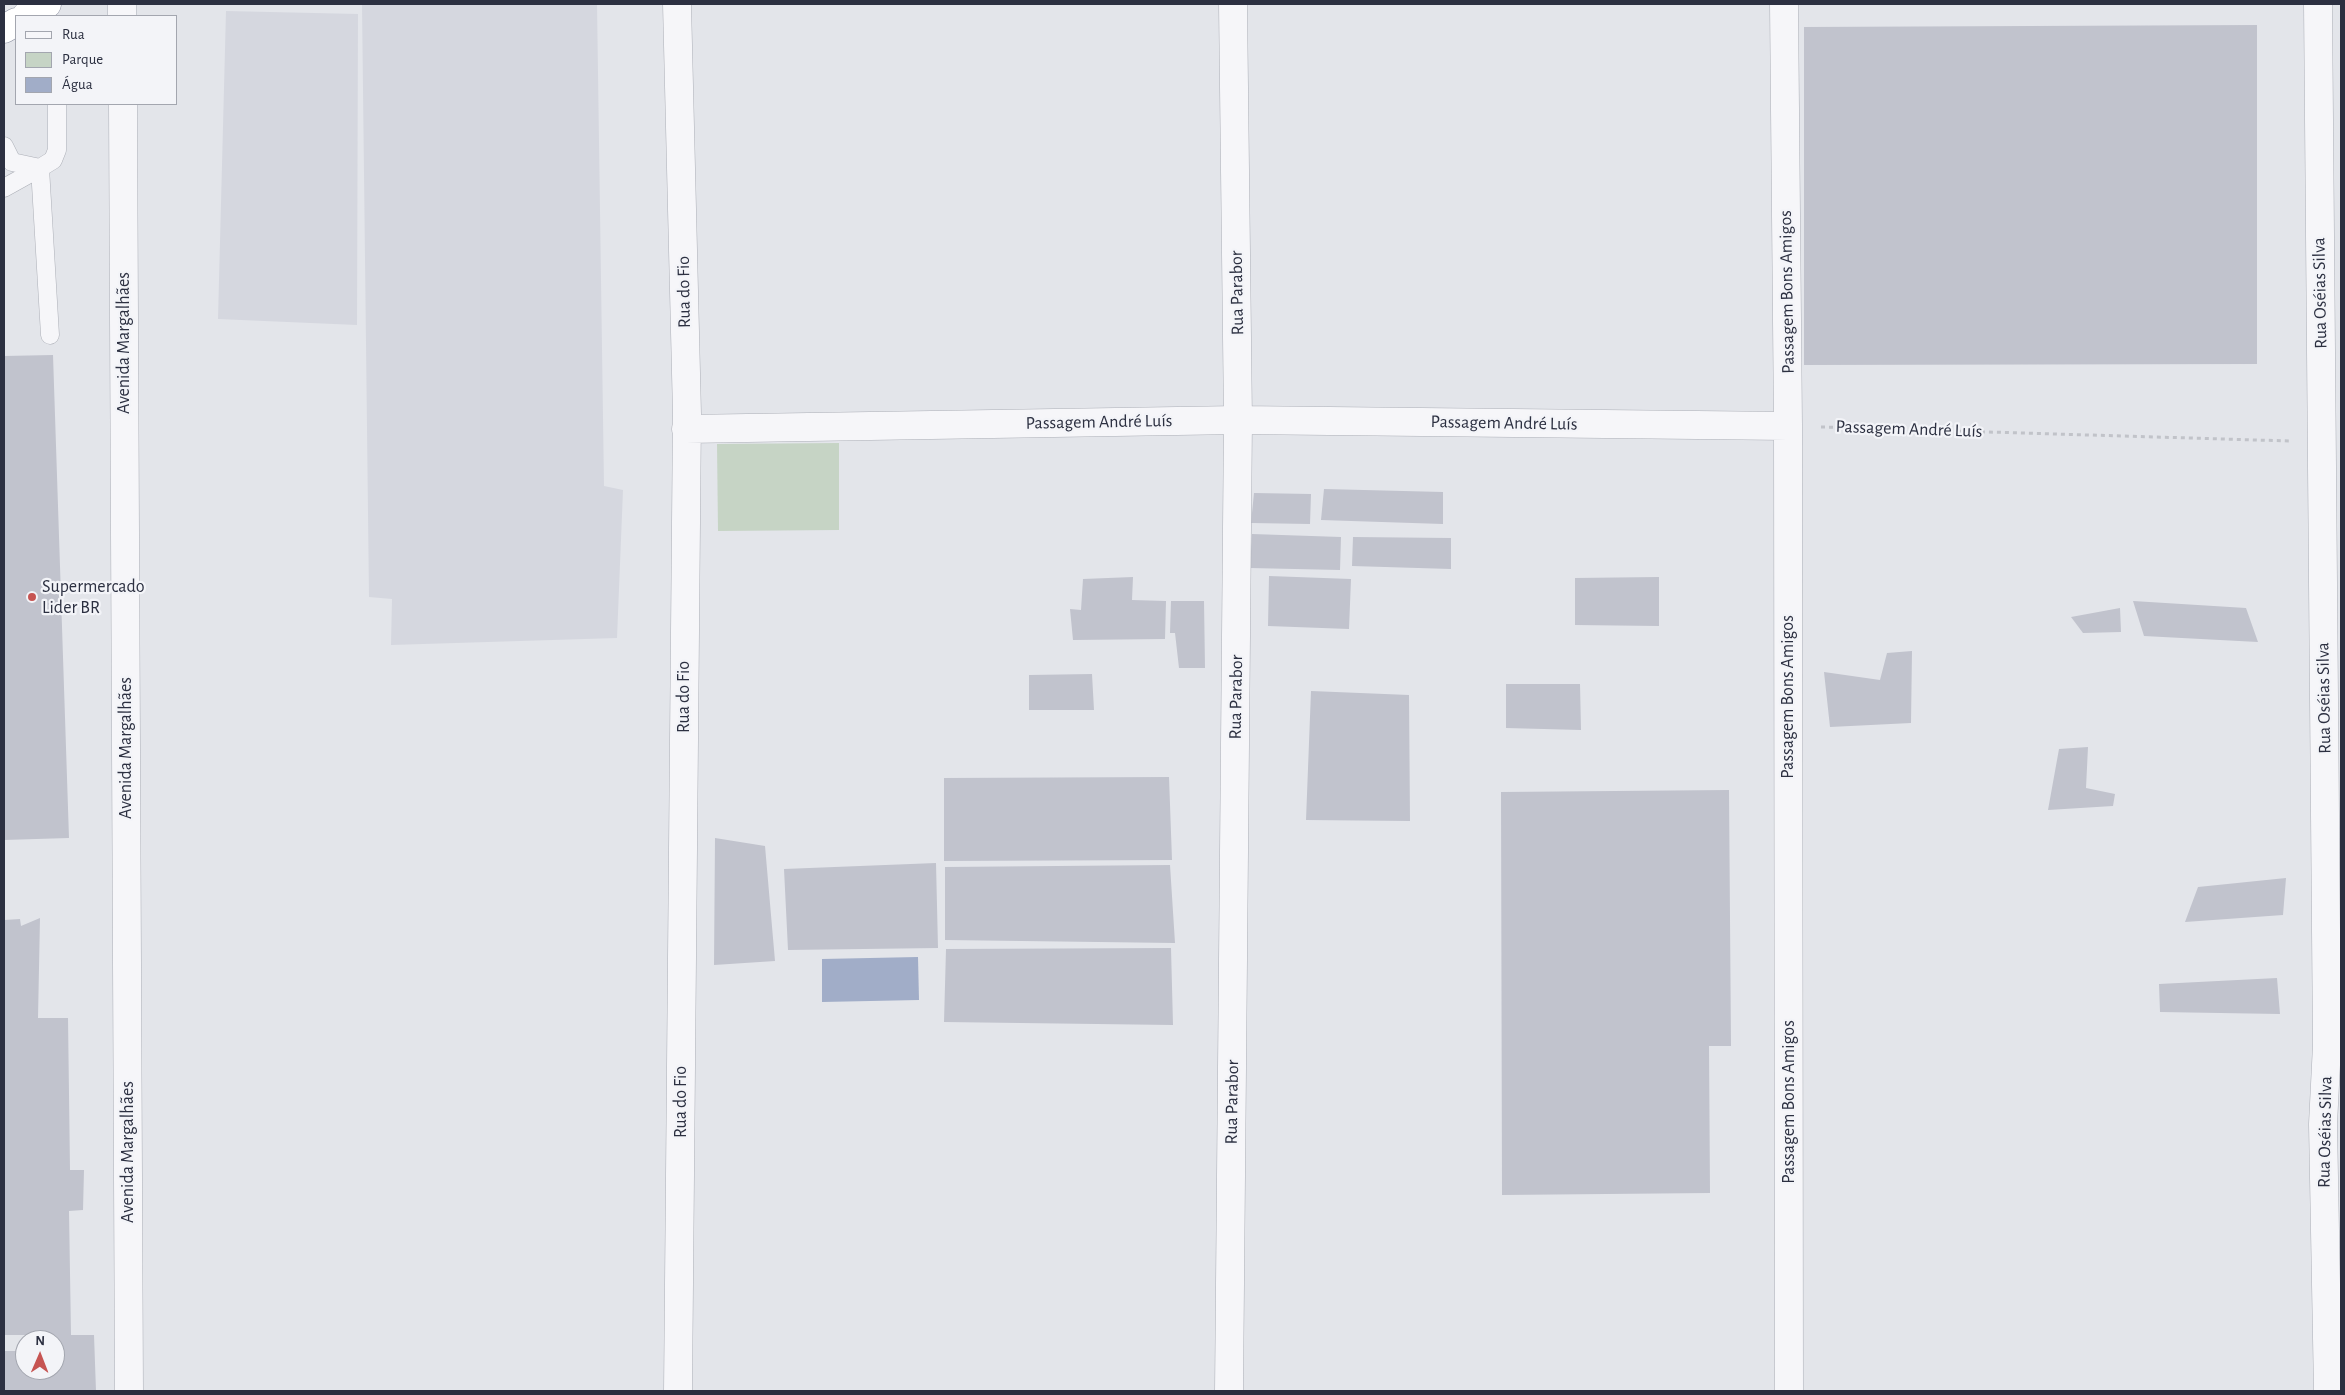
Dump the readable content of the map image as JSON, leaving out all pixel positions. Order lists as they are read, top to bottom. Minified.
{"streets":{"street":["Rua do Fio","Passagem Bons Amigos","Rua Parabor","Rua Oséias Silva","Avenida Margalhães","Passagem André Luís"]},"crossings":[["Rua do Fio","Passagem André Luís"],["Passagem Bons Amigos","Passagem André Luís"],["Rua Parabor","Passagem André Luís"],["Rua Oséias Silva","Passagem André Luís"]],"places":["Supermercado Lider BR"],"legend":["Rua","Parque","Água"],"north":"top"}
